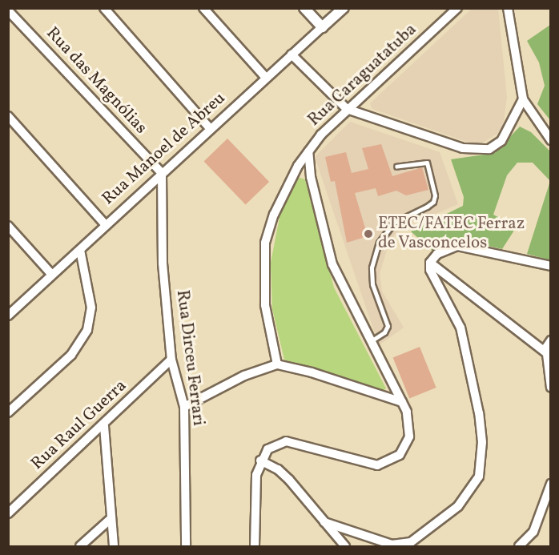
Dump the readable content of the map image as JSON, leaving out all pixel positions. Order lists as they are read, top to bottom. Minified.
{"streets":{"street":["Rua Caraguatatuba","Rua das Magnólias","Rua Manoel de Abreu","Rua Dirceu Ferrari","Rua Raul Guerra"]},"crossings":[["Rua das Magnólias","Rua Manoel de Abreu"],["Rua das Magnólias","Rua Dirceu Ferrari"],["Rua Manoel de Abreu","Rua Dirceu Ferrari"],["Rua Dirceu Ferrari","Rua Raul Guerra"]],"places":["ETEC/FATEC Ferraz de Vasconcelos"]}
